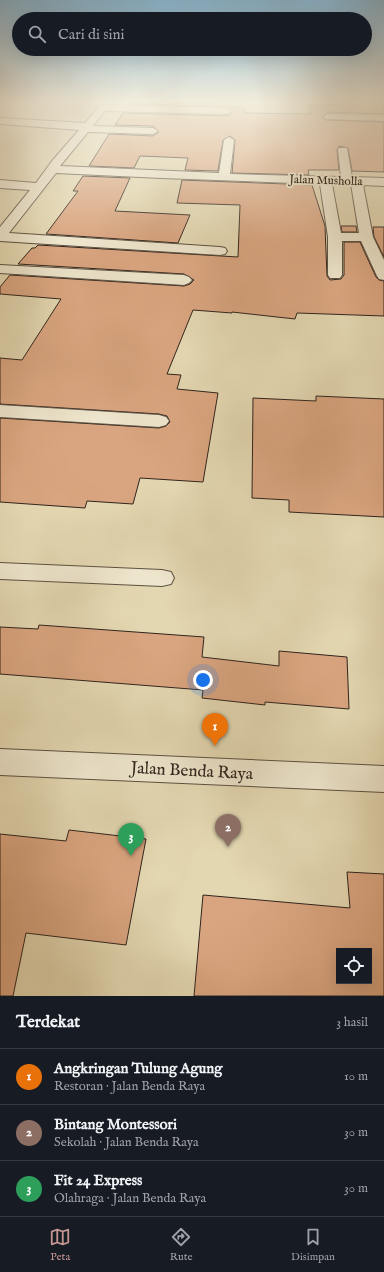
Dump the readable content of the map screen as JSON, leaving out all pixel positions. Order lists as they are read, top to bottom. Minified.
{"streets":{"street":["Jalan Musholla","Jalan Benda Raya"]},"page":{"search":"Cari di sini","pins":["1","2","3"],"heading":["Terdekat","3 hasil"],"list":[{"mark":"1","name":"Angkringan Tulung Agung","note":"Restoran · Jalan Benda Raya","value":"10 m"},{"mark":"2","name":"Bintang Montessori","note":"Sekolah · Jalan Benda Raya","value":"30 m"},{"mark":"3","name":"Fit 24 Express","note":"Olahraga · Jalan Benda Raya","value":"30 m"}],"nav":["Peta","Rute","Disimpan"]}}
